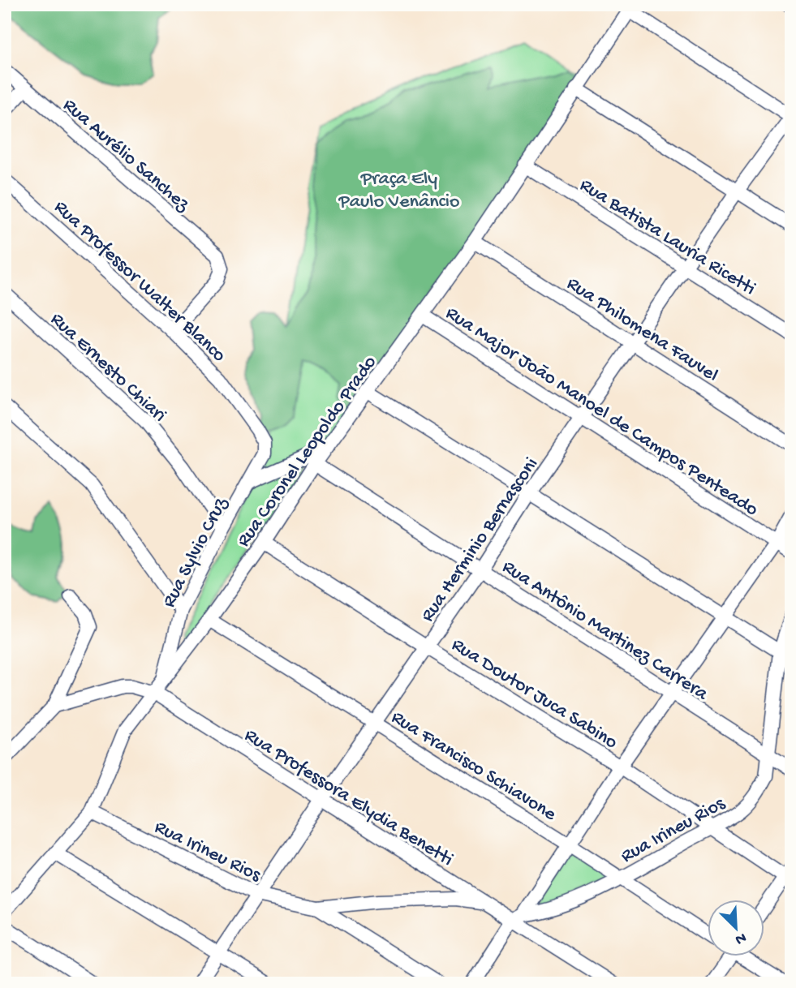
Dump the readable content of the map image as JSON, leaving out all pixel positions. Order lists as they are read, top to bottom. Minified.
{"streets":{"street":["Rua Aurélio Sanchez","Rua Batista Lauria Ricetti","Rua Professor Walter Blanco","Rua Philomena Fauvel","Rua Ernesto Chiari","Rua Major João Manoel de Campos Penteado","Rua Coronel Leopoldo Prado","Rua Herminio Bernasconi","Rua Sylvio Cruz","Rua Antônio Martinez Carrera","Rua Doutor Juca Sabino","Rua Francisco Schiavone","Rua Professora Elydia Benetti","Rua Irineu Rios"]},"crossings":[["Rua Aurélio Sanchez","Rua Professor Walter Blanco"],["Rua Batista Lauria Ricetti","Rua Coronel Leopoldo Prado"],["Rua Batista Lauria Ricetti","Rua Herminio Bernasconi"],["Rua Professor Walter Blanco","Rua Sylvio Cruz"],["Rua Philomena Fauvel","Rua Coronel Leopoldo Prado"],["Rua Philomena Fauvel","Rua Herminio Bernasconi"],["Rua Ernesto Chiari","Rua Sylvio Cruz"],["Rua Major João Manoel de Campos Penteado","Rua Coronel Leopoldo Prado"],["Rua Major João Manoel de Campos Penteado","Rua Herminio Bernasconi"],["Rua Coronel Leopoldo Prado","Rua Sylvio Cruz"],["Rua Coronel Leopoldo Prado","Rua Antônio Martinez Carrera"],["Rua Coronel Leopoldo Prado","Rua Doutor Juca Sabino"],["Rua Coronel Leopoldo Prado","Rua Francisco Schiavone"],["Rua Coronel Leopoldo Prado","Rua Professora Elydia Benetti"],["Rua Coronel Leopoldo Prado","Rua Irineu Rios"],["Rua Herminio Bernasconi","Rua Antônio Martinez Carrera"],["Rua Herminio Bernasconi","Rua Doutor Juca Sabino"],["Rua Herminio Bernasconi","Rua Francisco Schiavone"],["Rua Herminio Bernasconi","Rua Professora Elydia Benetti"],["Rua Herminio Bernasconi","Rua Irineu Rios"],["Rua Antônio Martinez Carrera","Rua Irineu Rios"],["Rua Doutor Juca Sabino","Rua Irineu Rios"],["Rua Francisco Schiavone","Rua Irineu Rios"],["Rua Professora Elydia Benetti","Rua Irineu Rios"]],"parks":["Praça Ely Paulo Venâncio"],"north":"bottom right"}
